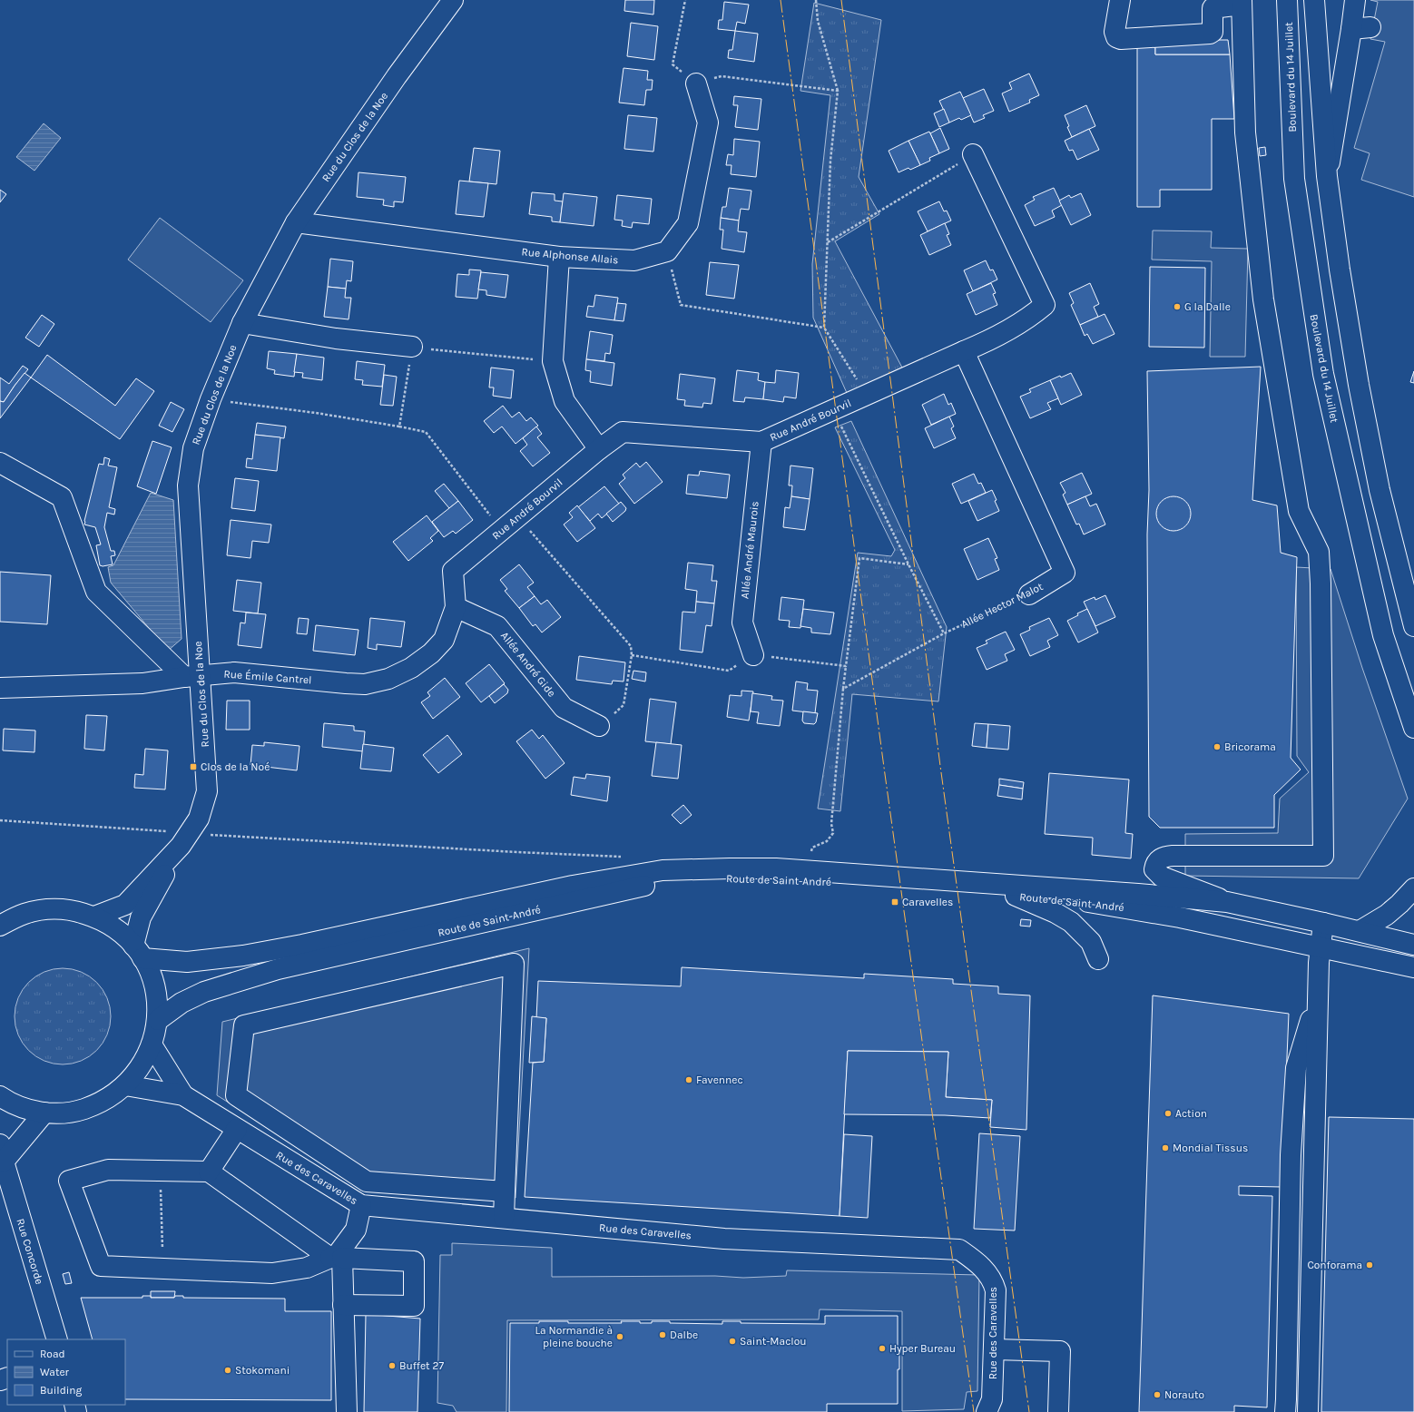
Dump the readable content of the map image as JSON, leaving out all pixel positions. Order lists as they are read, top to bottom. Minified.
{"streets":{"street":["Boulevard du 14 Juillet","Rue du Clos de la Noe","Rue Alphonse Allais","Rue André Bourvil","Allée André Maurois","Allée Hector Malot","Allée André Gide","Rue Émile Cantrel","Route de Saint-André","Rue des Caravelles","Rue Concorde"]},"crossings":[["Rue du Clos de la Noe","Rue Alphonse Allais"],["Rue du Clos de la Noe","Rue Émile Cantrel"],["Rue du Clos de la Noe","Route de Saint-André"],["Rue André Bourvil","Allée André Maurois"],["Rue André Bourvil","Allée Hector Malot"],["Rue André Bourvil","Allée André Gide"],["Rue André Bourvil","Rue Émile Cantrel"],["Allée André Gide","Rue Émile Cantrel"]],"places":{"other":["G la Dalle","Bricorama","Favennec","Action","Mondial Tissus","Conforama","Dalbe","La Normandie à pleine bouche","Saint-Maclou","Hyper Bureau","Buffet 27","Stokomani","Norauto"],"transit":["Clos de la Noé","Caravelles"]},"legend":["Road","Water","Building"]}
